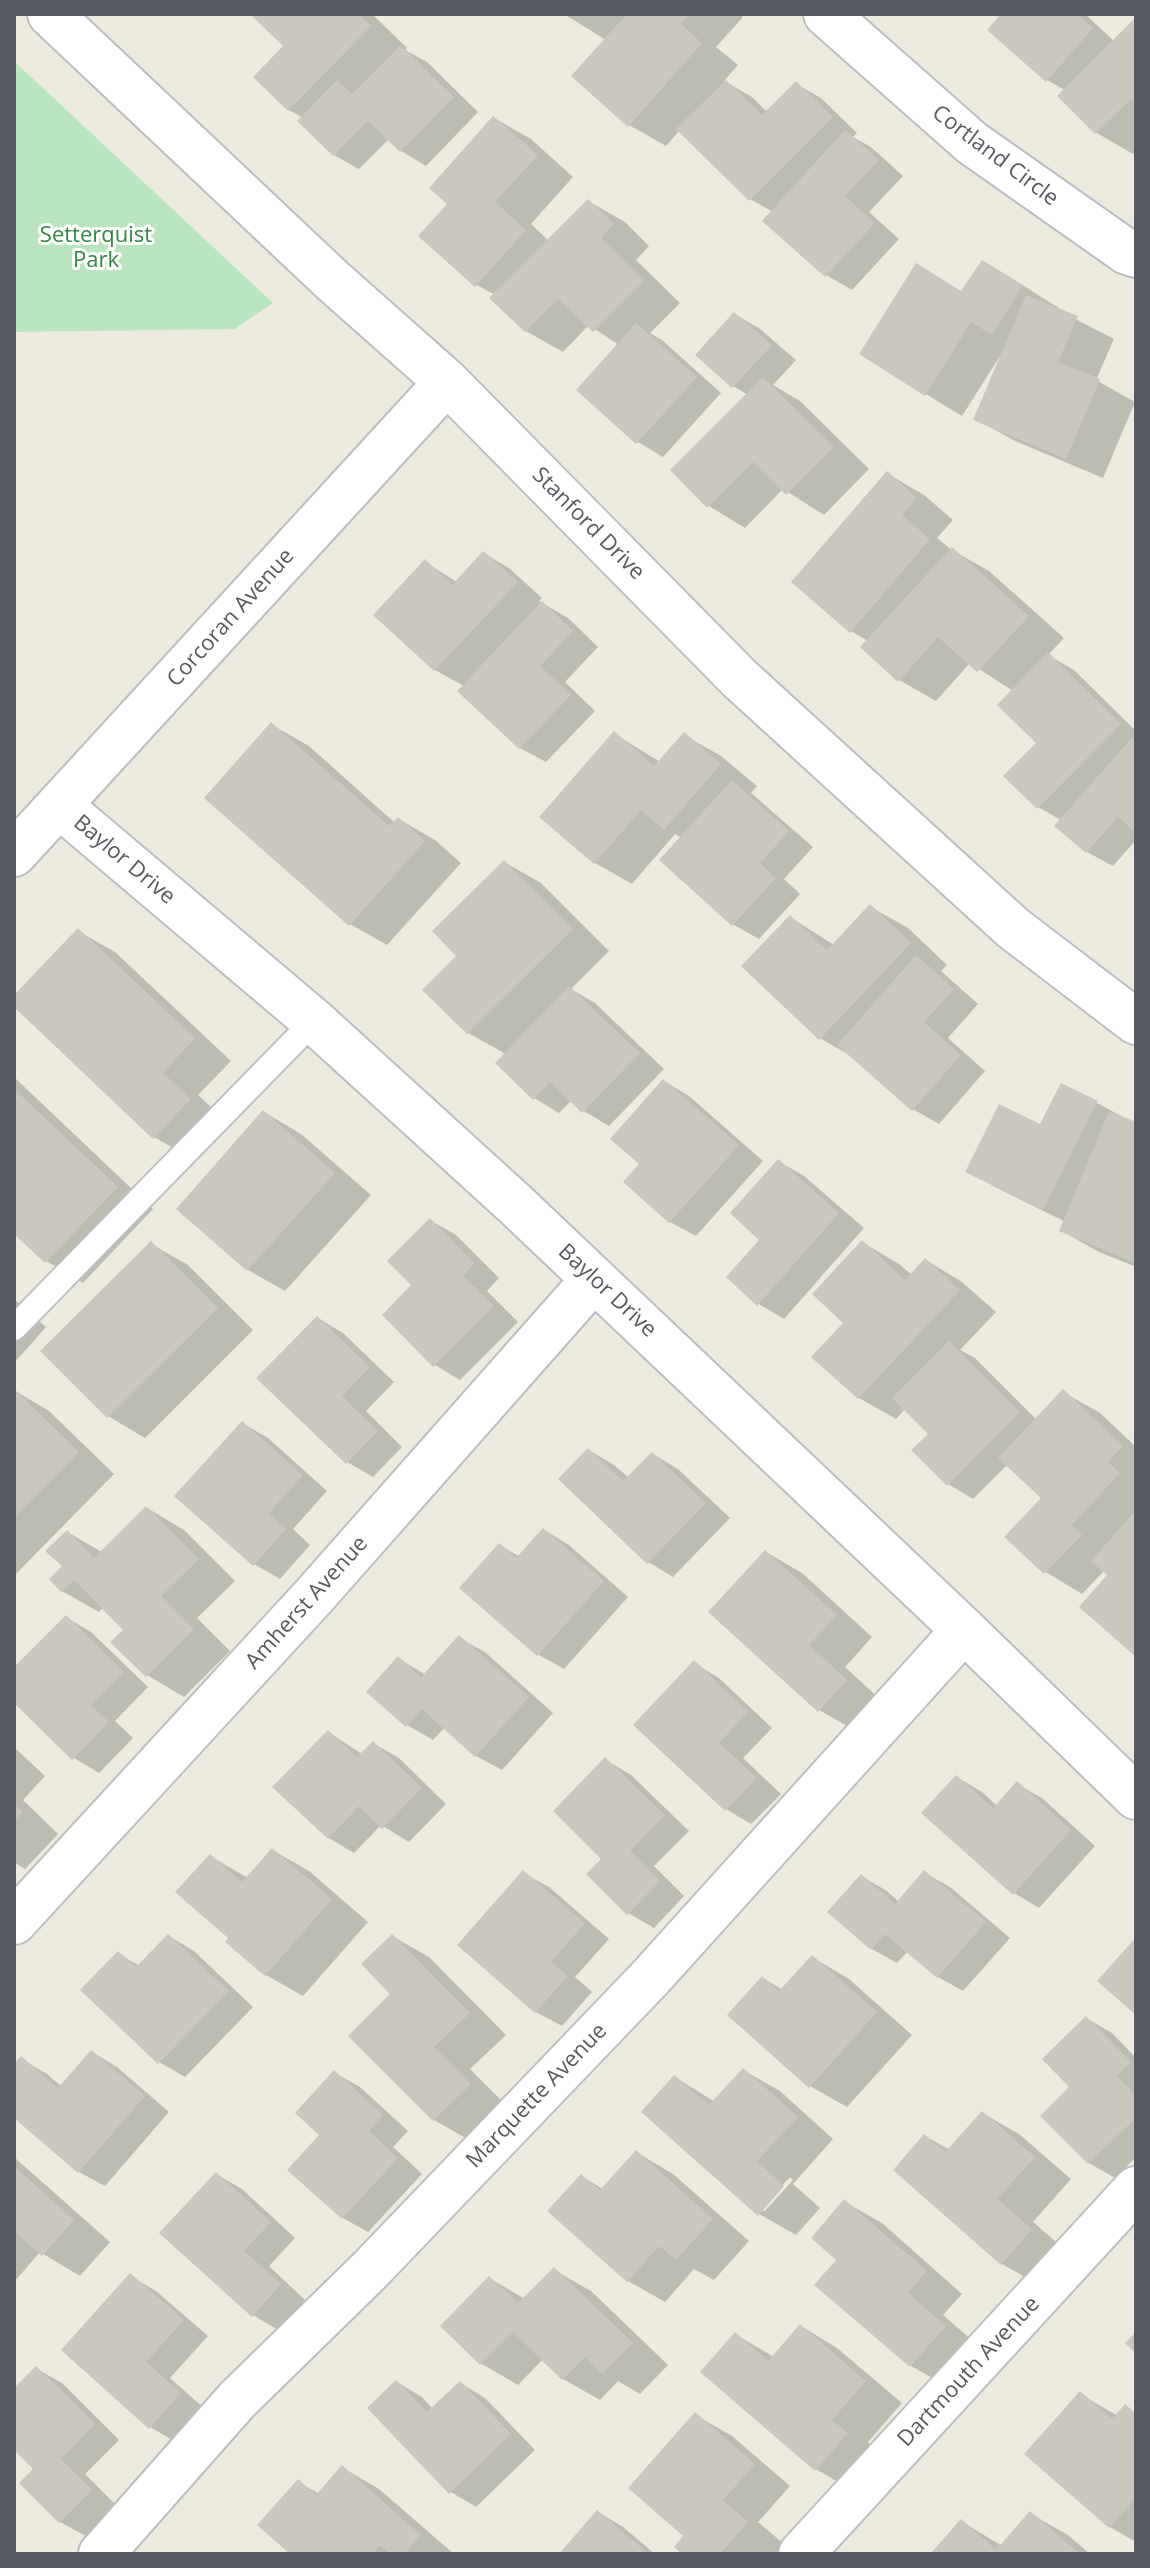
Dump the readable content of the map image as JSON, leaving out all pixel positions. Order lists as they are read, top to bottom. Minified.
{"streets":{"street":["Cortland Circle","Stanford Drive","Corcoran Avenue","Baylor Drive","Amherst Avenue","Marquette Avenue","Dartmouth Avenue"]},"crossings":[["Stanford Drive","Corcoran Avenue"],["Corcoran Avenue","Baylor Drive"],["Baylor Drive","Amherst Avenue"],["Baylor Drive","Marquette Avenue"]],"parks":["Setterquist Park"]}
